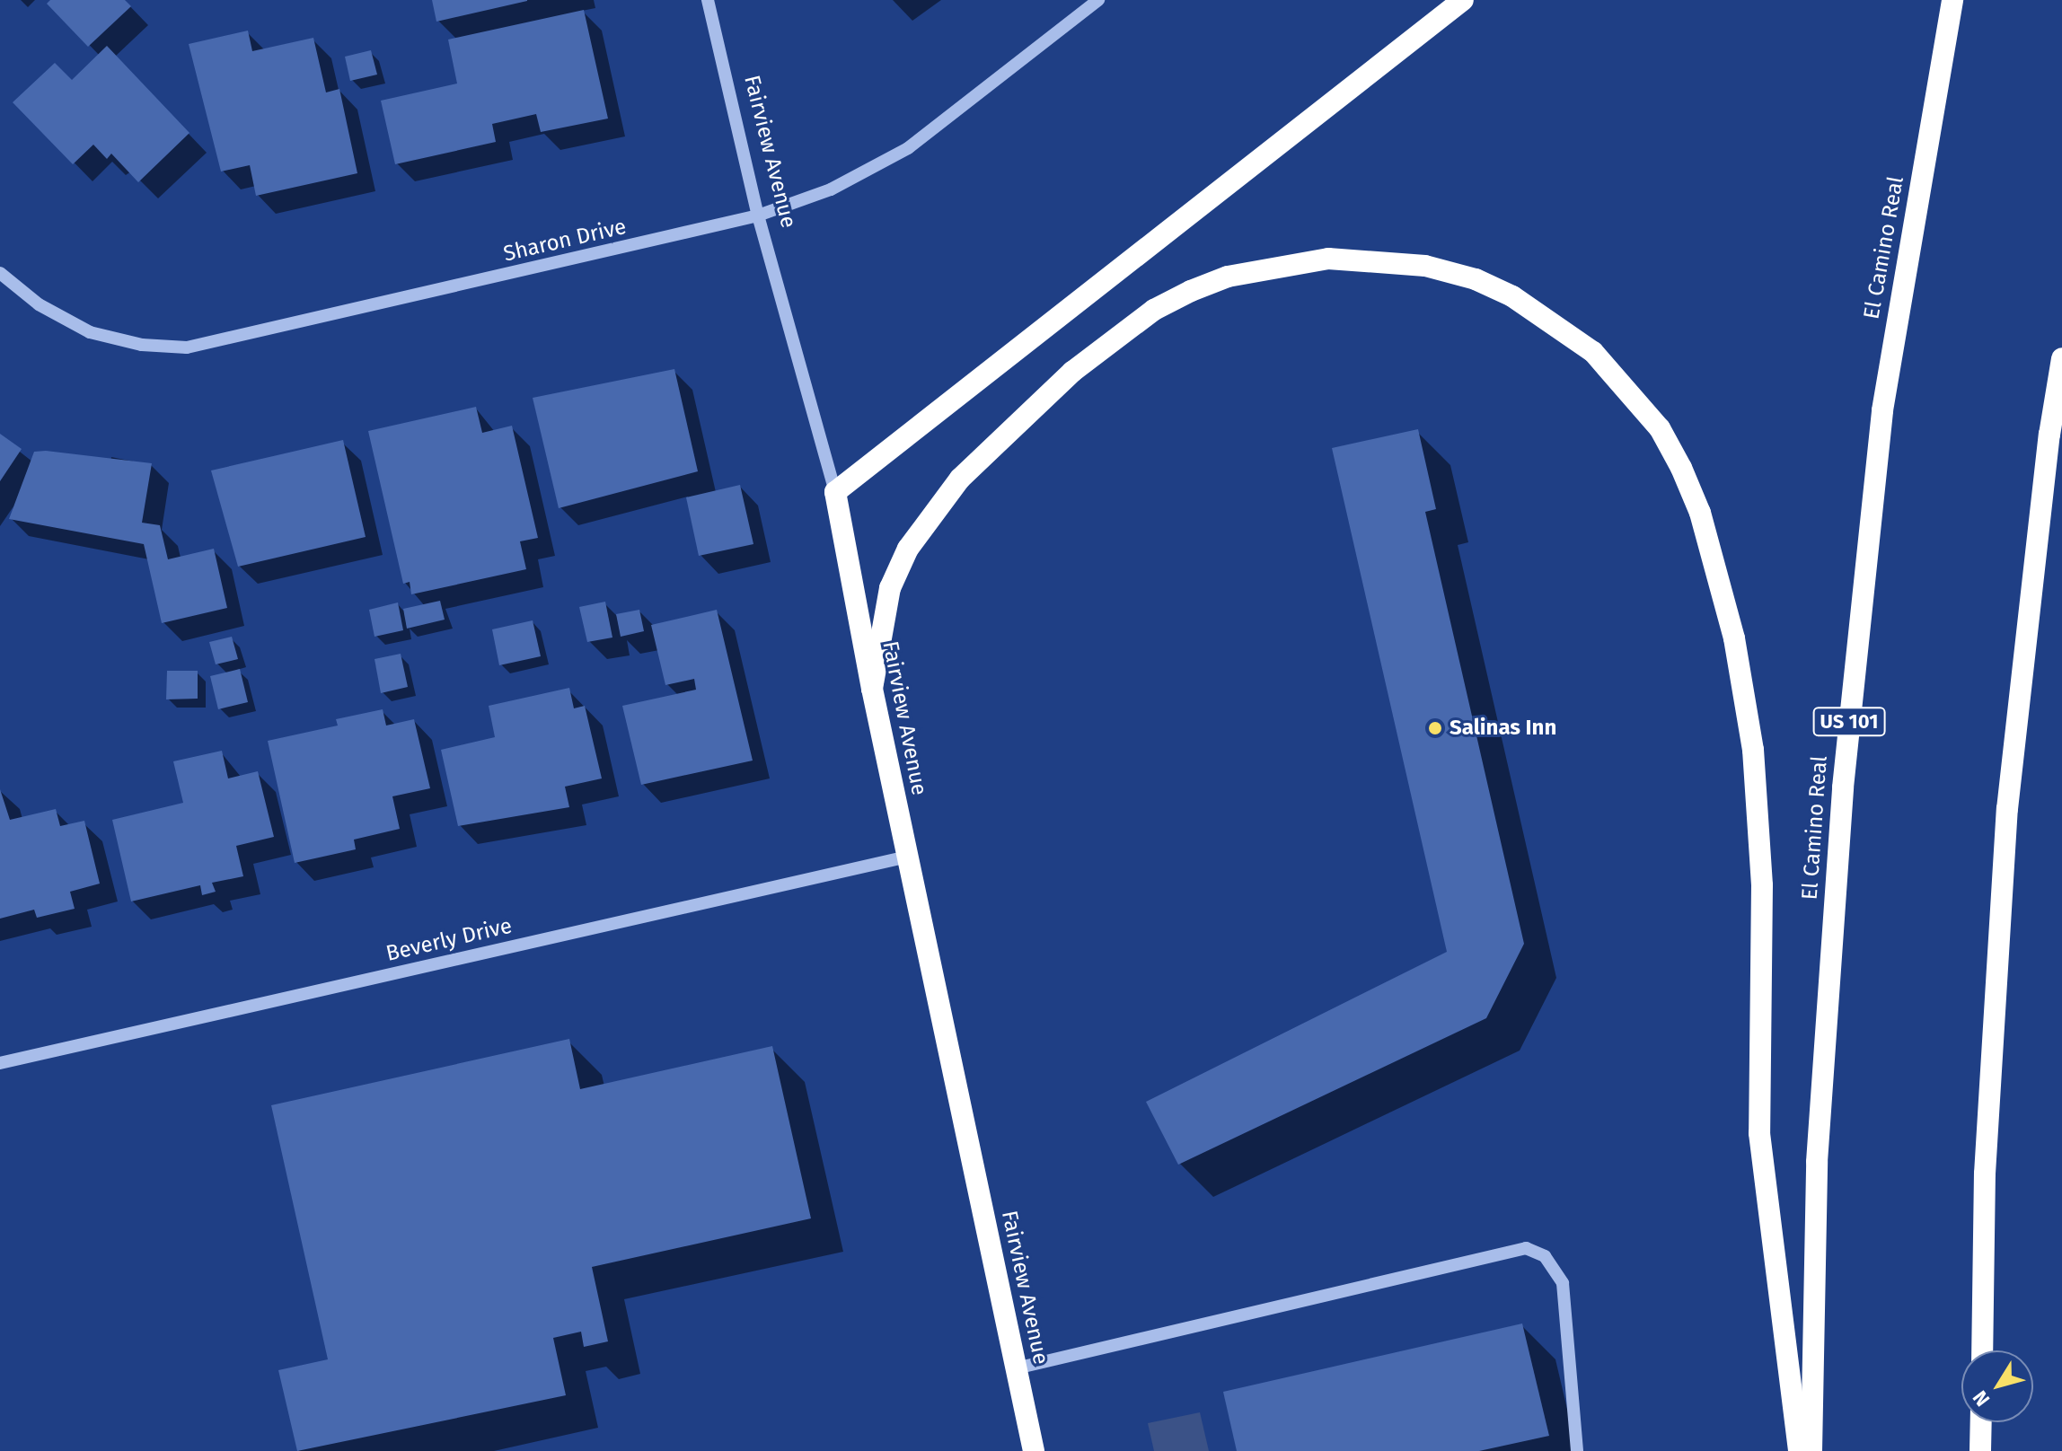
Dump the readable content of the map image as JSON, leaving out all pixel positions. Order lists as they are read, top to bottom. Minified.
{"streets":{"highway":["Fairview Avenue","El Camino Real","US 101"],"street":["Sharon Drive","Beverly Drive"]},"crossings":[["Fairview Avenue","Sharon Drive"],["Fairview Avenue","Beverly Drive"]],"places":["Salinas Inn"],"north":"bottom left"}
